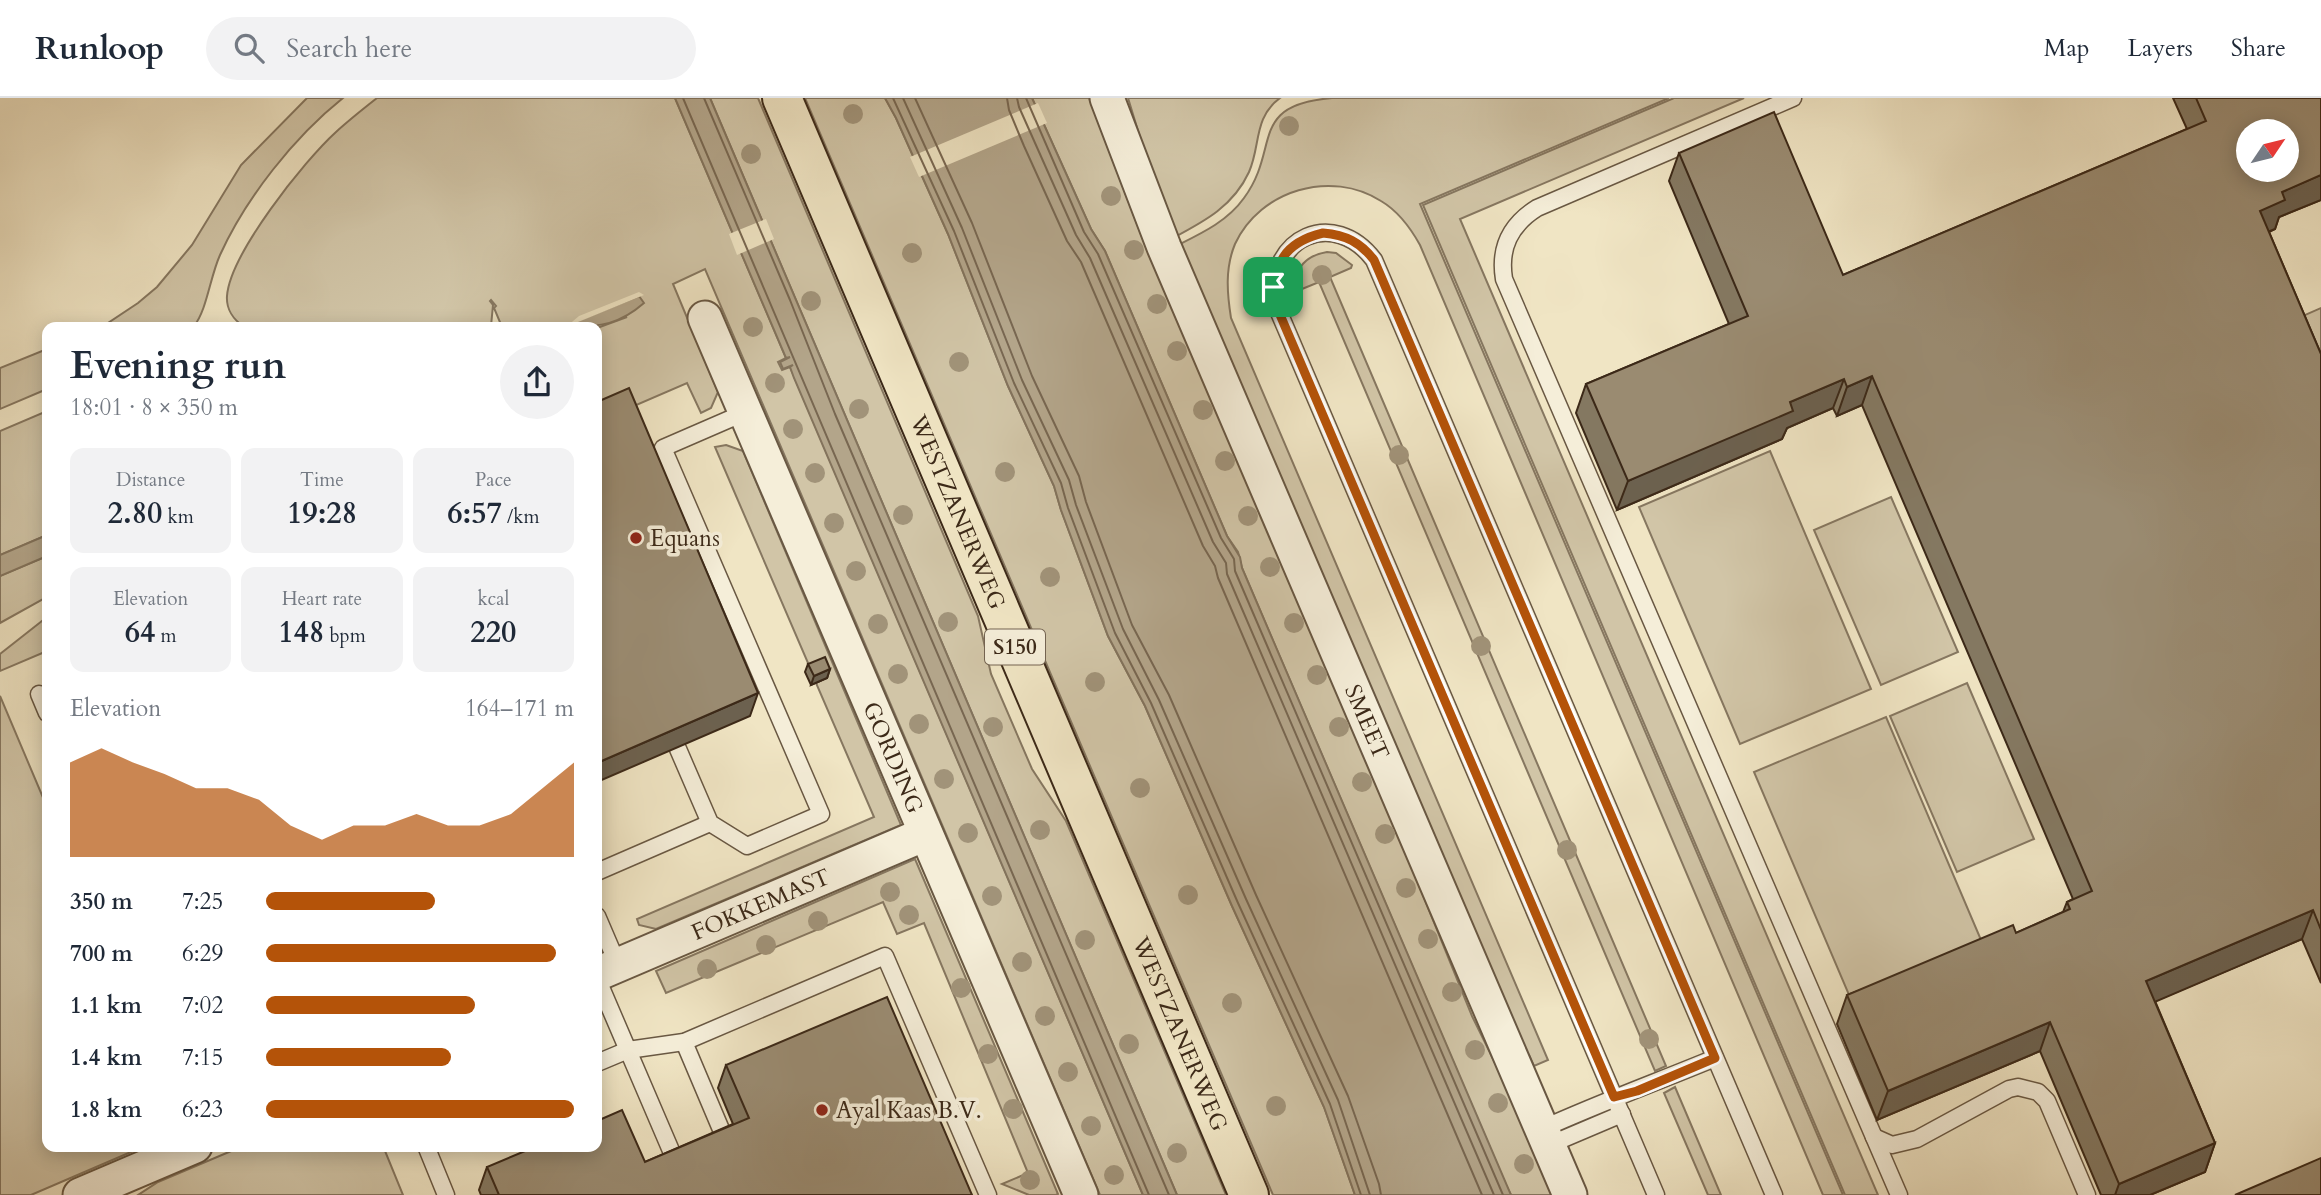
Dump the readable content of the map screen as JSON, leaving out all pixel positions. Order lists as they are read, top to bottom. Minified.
{"streets":{"main road":["WESTZANERWEG","S150"],"street":["SMEET","GORDING","FOKKEMAST"]},"crossings":[["GORDING","FOKKEMAST"]],"places":["Equans","Ayal Kaas B.V."],"north":"top right","page":{"header":"Runloop","search":"Search here","nav":["Map","Layers","Share"],"heading":["Evening run","18:01 · 8 × 350 m"],"stats":[["Distance","2.80 km"],["Time","19:28"],["Pace","6:57 /km"],["Elevation","64 m"],["Heart rate","148 bpm"],["kcal","220"]],"chart":["Elevation","164–171 m"],"list":[{"name":"350 m","note":"7:25"},{"name":"700 m","note":"6:29"},{"name":"1.1 km","note":"7:02"},{"name":"1.4 km","note":"7:15"},{"name":"1.8 km","note":"6:23"}]}}
